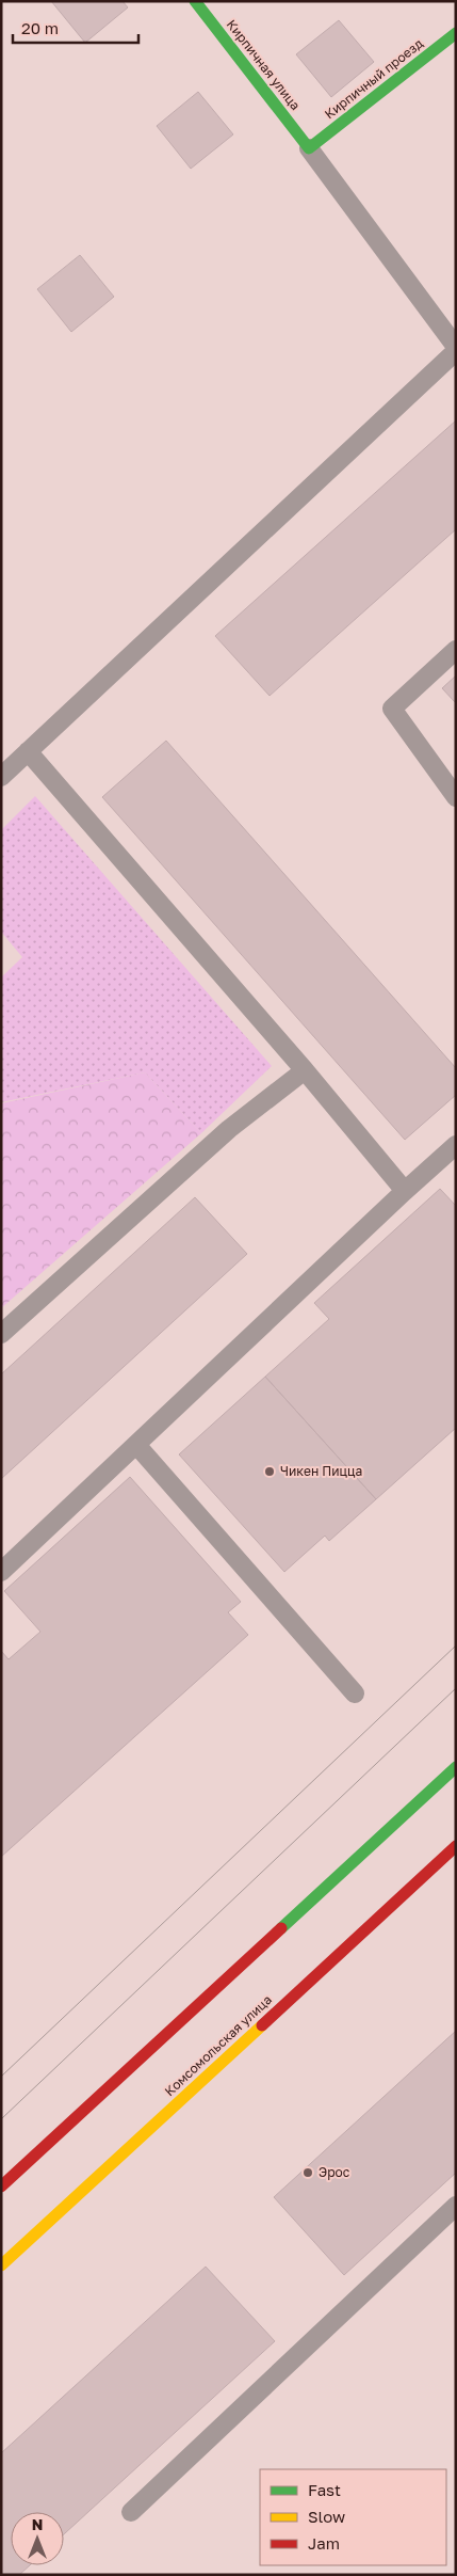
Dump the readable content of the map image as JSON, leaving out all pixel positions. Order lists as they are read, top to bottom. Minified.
{"streets":{"main road":["Кирпичная улица","Кирпичный проезд","Комсомольская улица"]},"crossings":[["Кирпичная улица","Кирпичный проезд"]],"places":["Чикен Пицца","Эрос"],"legend":["Fast","Slow","Jam"],"scale_bar":"20 m","north":"top"}
